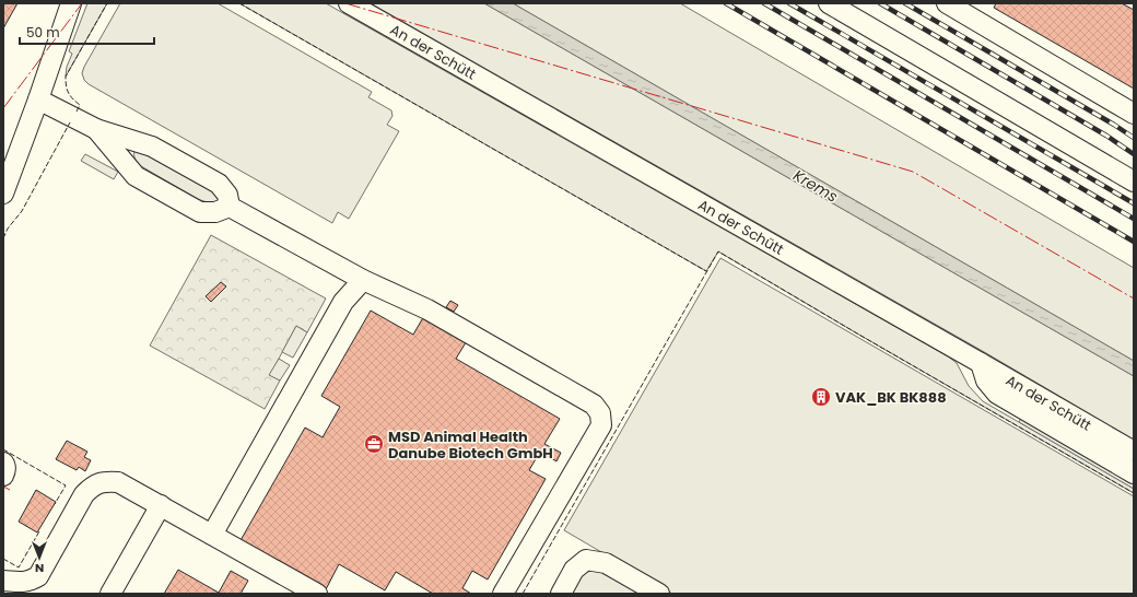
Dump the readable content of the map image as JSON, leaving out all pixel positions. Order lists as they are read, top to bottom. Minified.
{"streets":{"street":["An der Schütt"]},"water":["Krems"],"places":{"building":["VAK_BK BK888"],"office":["MSD Animal Health Danube Biotech GmbH"]},"scale_bar":"50 m","north":"bottom"}
